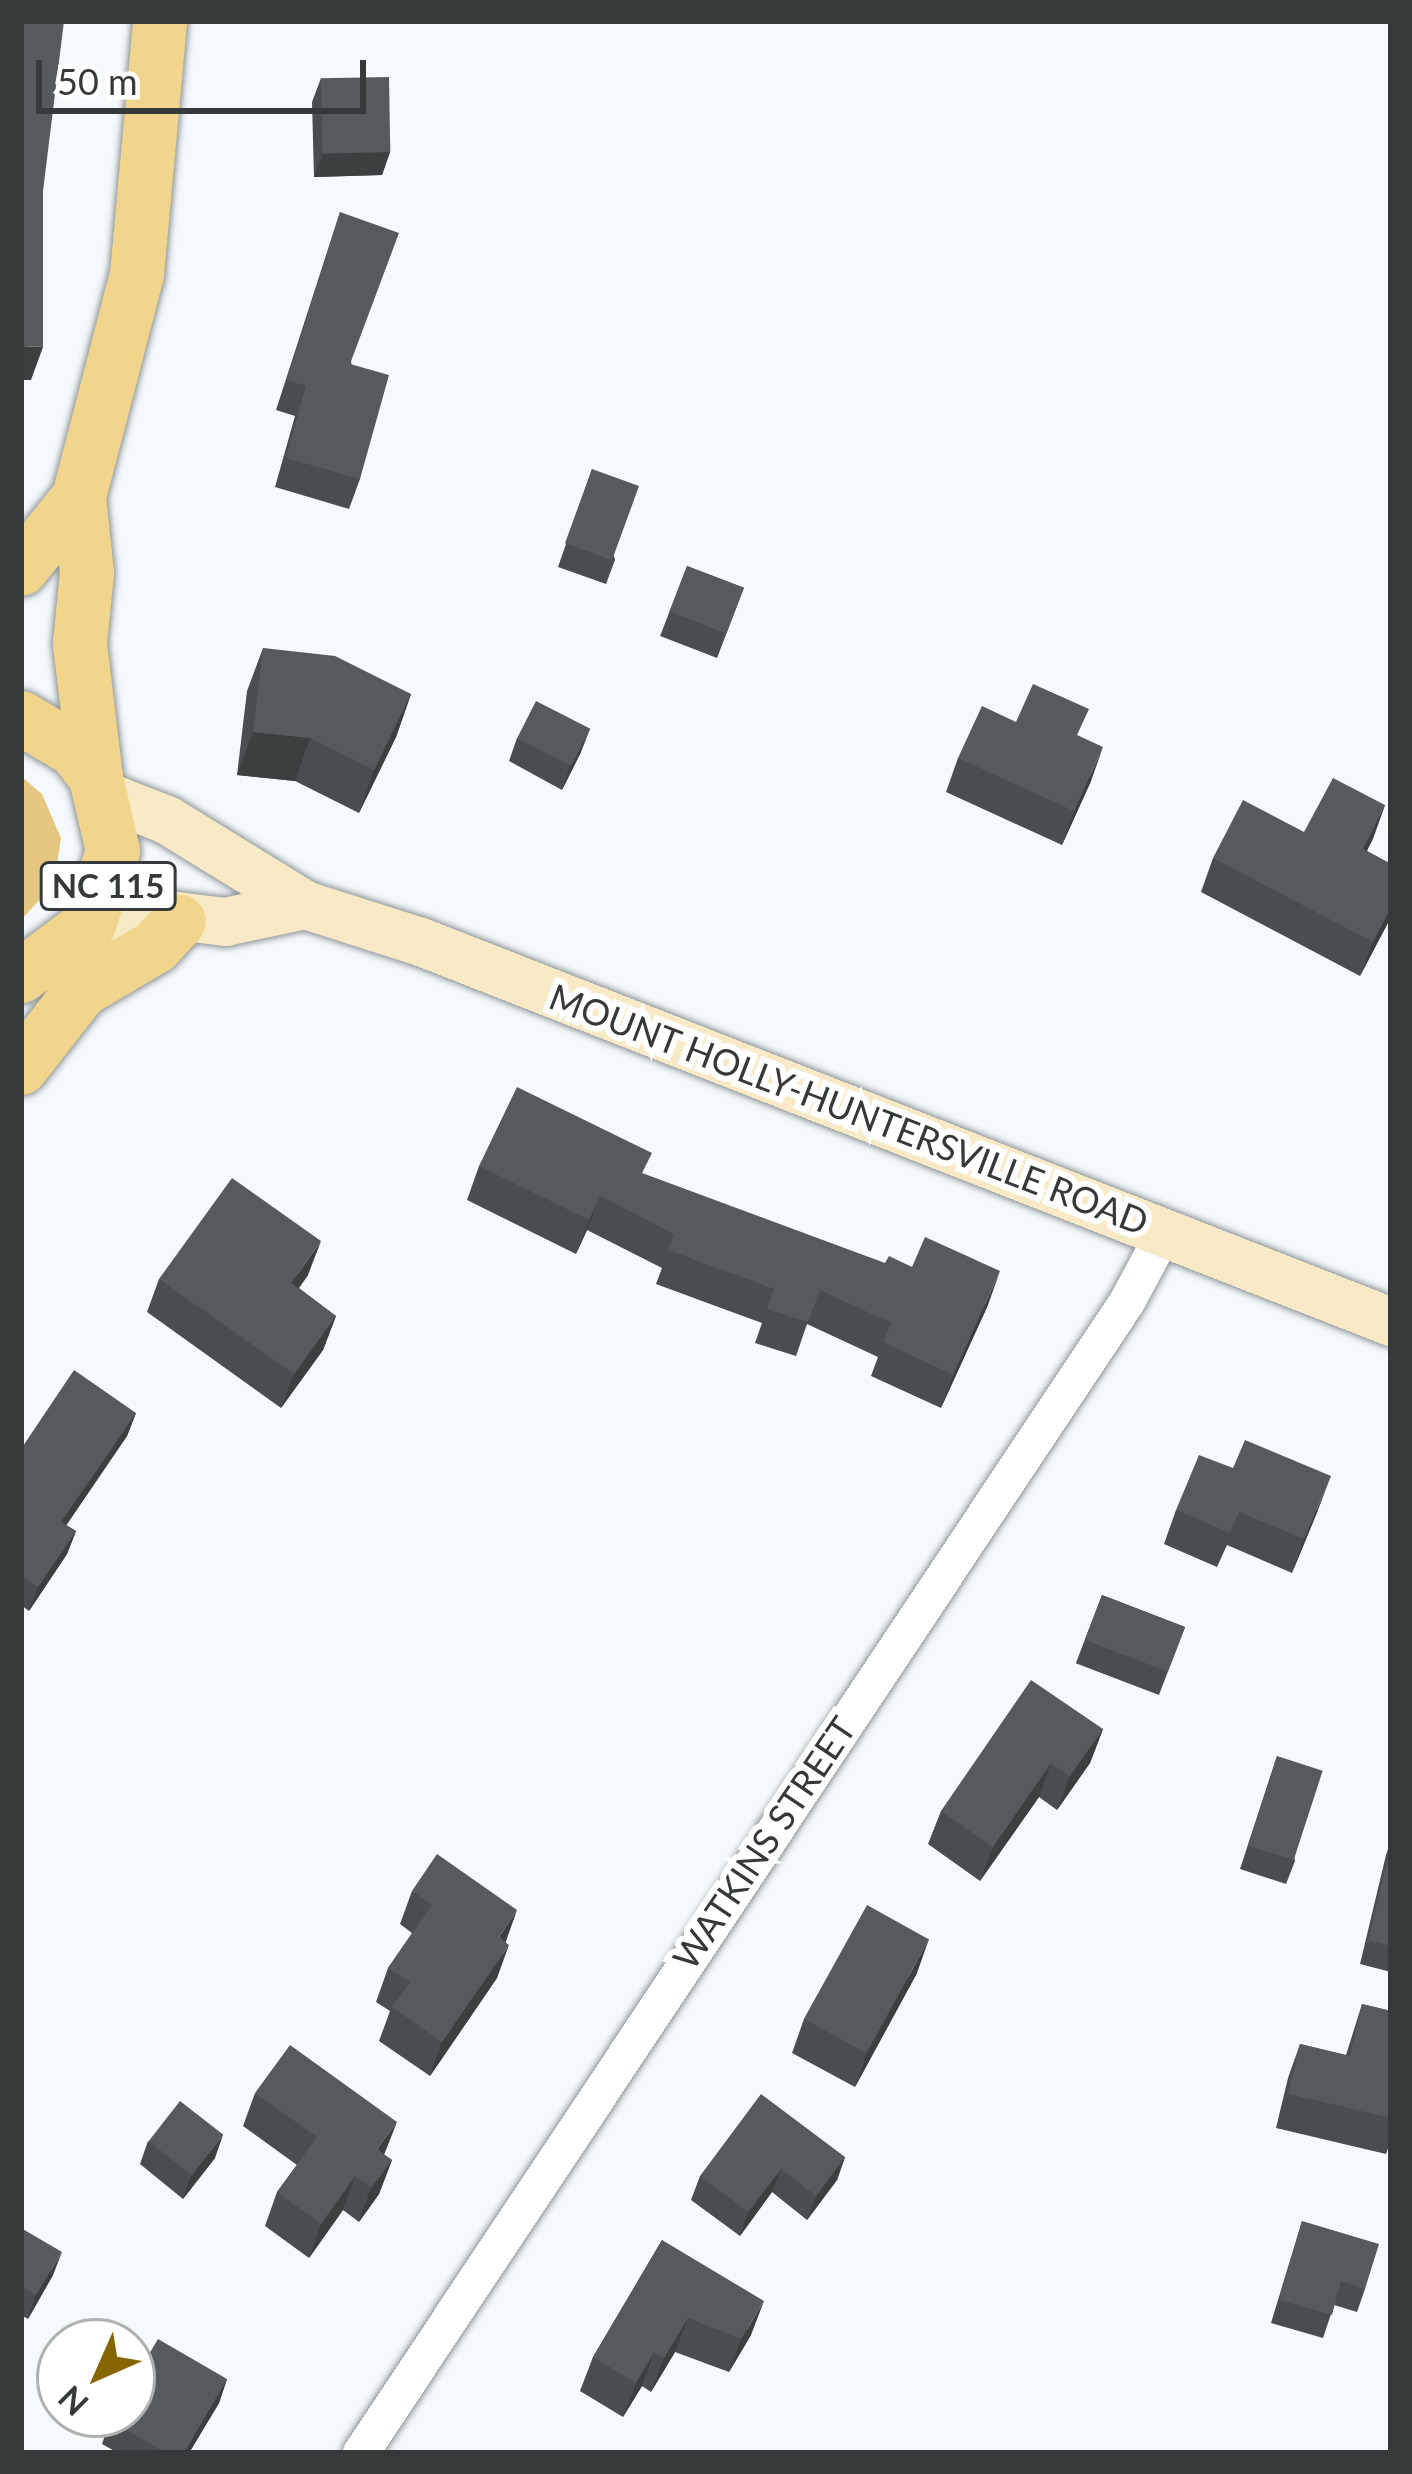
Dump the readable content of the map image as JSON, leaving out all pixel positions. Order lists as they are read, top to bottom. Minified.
{"streets":{"main road":["NC 115","MOUNT HOLLY-HUNTERSVILLE ROAD"],"street":["WATKINS STREET"]},"crossings":[["NC 115","MOUNT HOLLY-HUNTERSVILLE ROAD"],["MOUNT HOLLY-HUNTERSVILLE ROAD","WATKINS STREET"]],"scale_bar":"50 m","north":"bottom left"}
